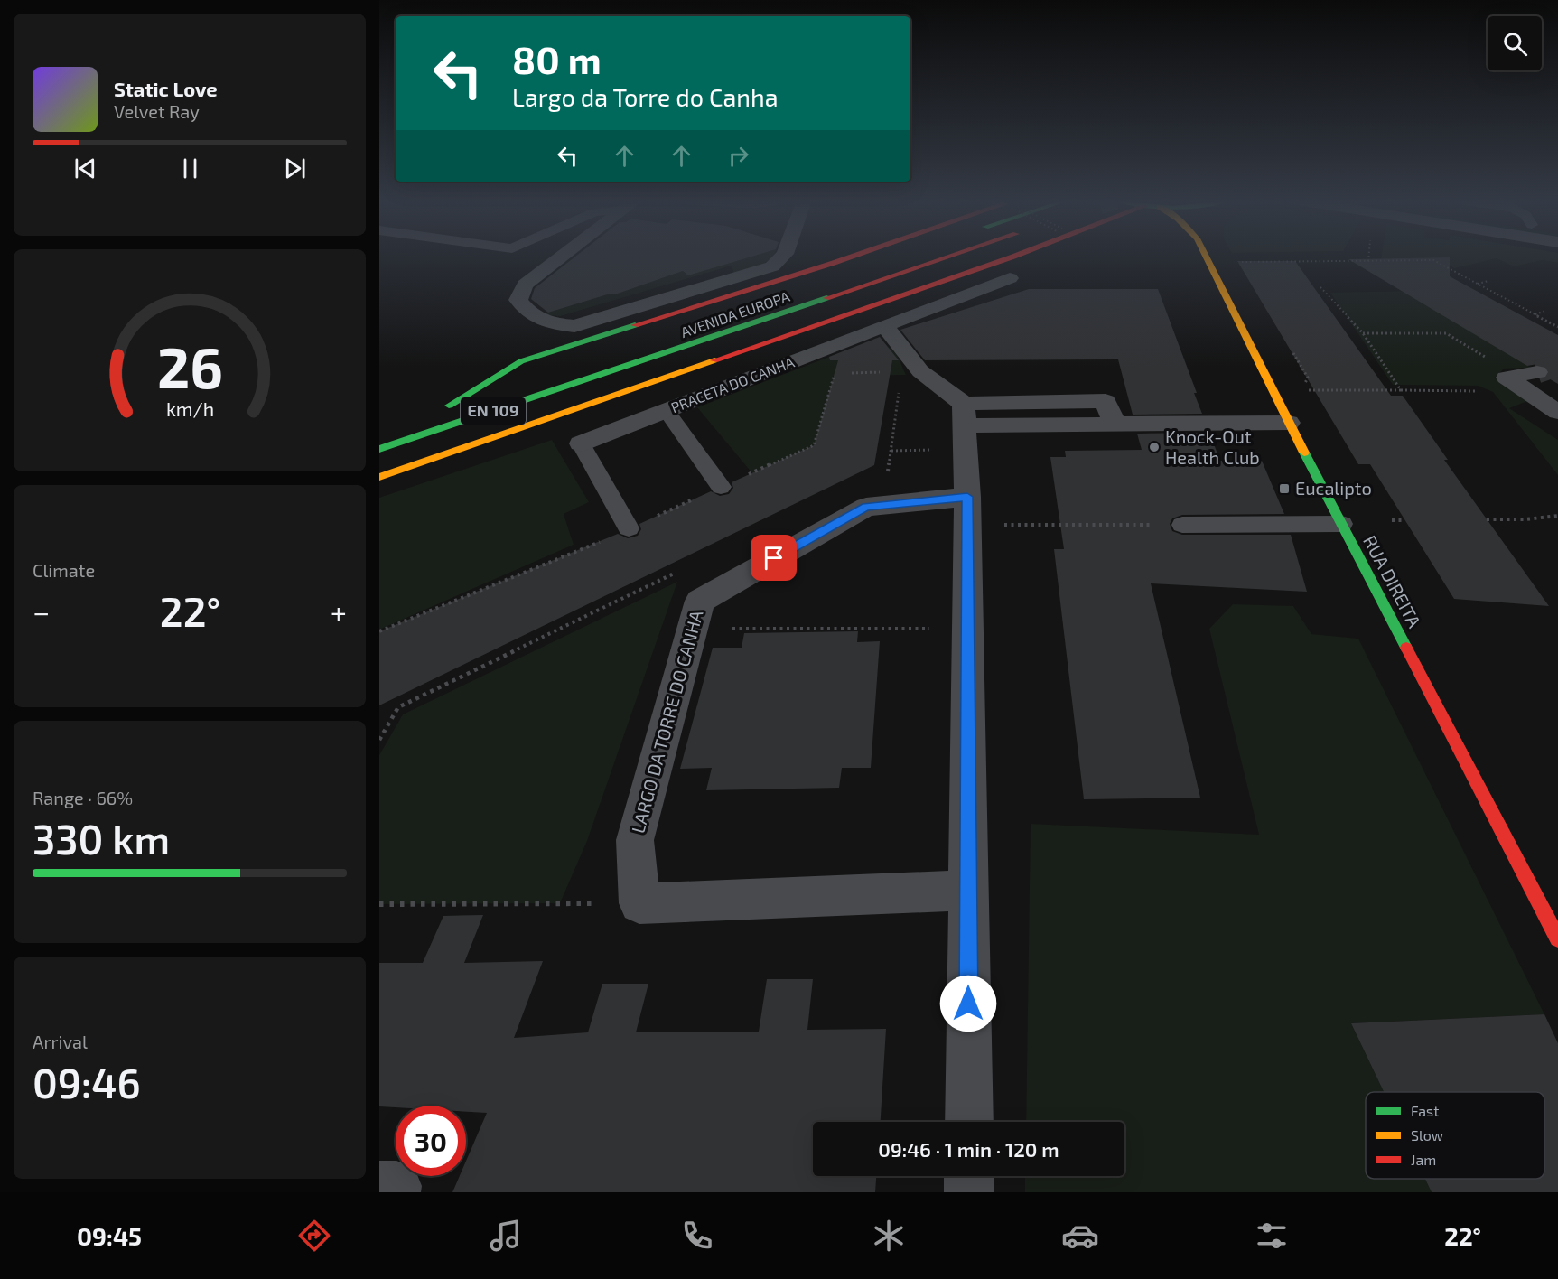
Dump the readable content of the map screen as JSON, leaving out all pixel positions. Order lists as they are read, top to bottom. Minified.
{"streets":{"main road":["AVENIDA EUROPA","EN 109","RUA DIREITA"],"street":["PRACETA DO CANHA","LARGO DA TORRE DO CANHA"]},"places":{"other":["Knock-Out Health Club"],"transit":["Eucalipto"]},"legend":["Fast","Slow","Jam"],"page":{"turn":["80 m","Largo da Torre do Canha"],"song":["Static Love","Velvet Ray"],"tile":["Climate",["Range · 66%","330 km"],["Arrival","09:46"]],"heat":["−","22°","+"],"limit":"30","trip":"09:46 · 1 min · 120 m","tabs":["09:45","22°"],"gauge":["26","km/h"]}}
